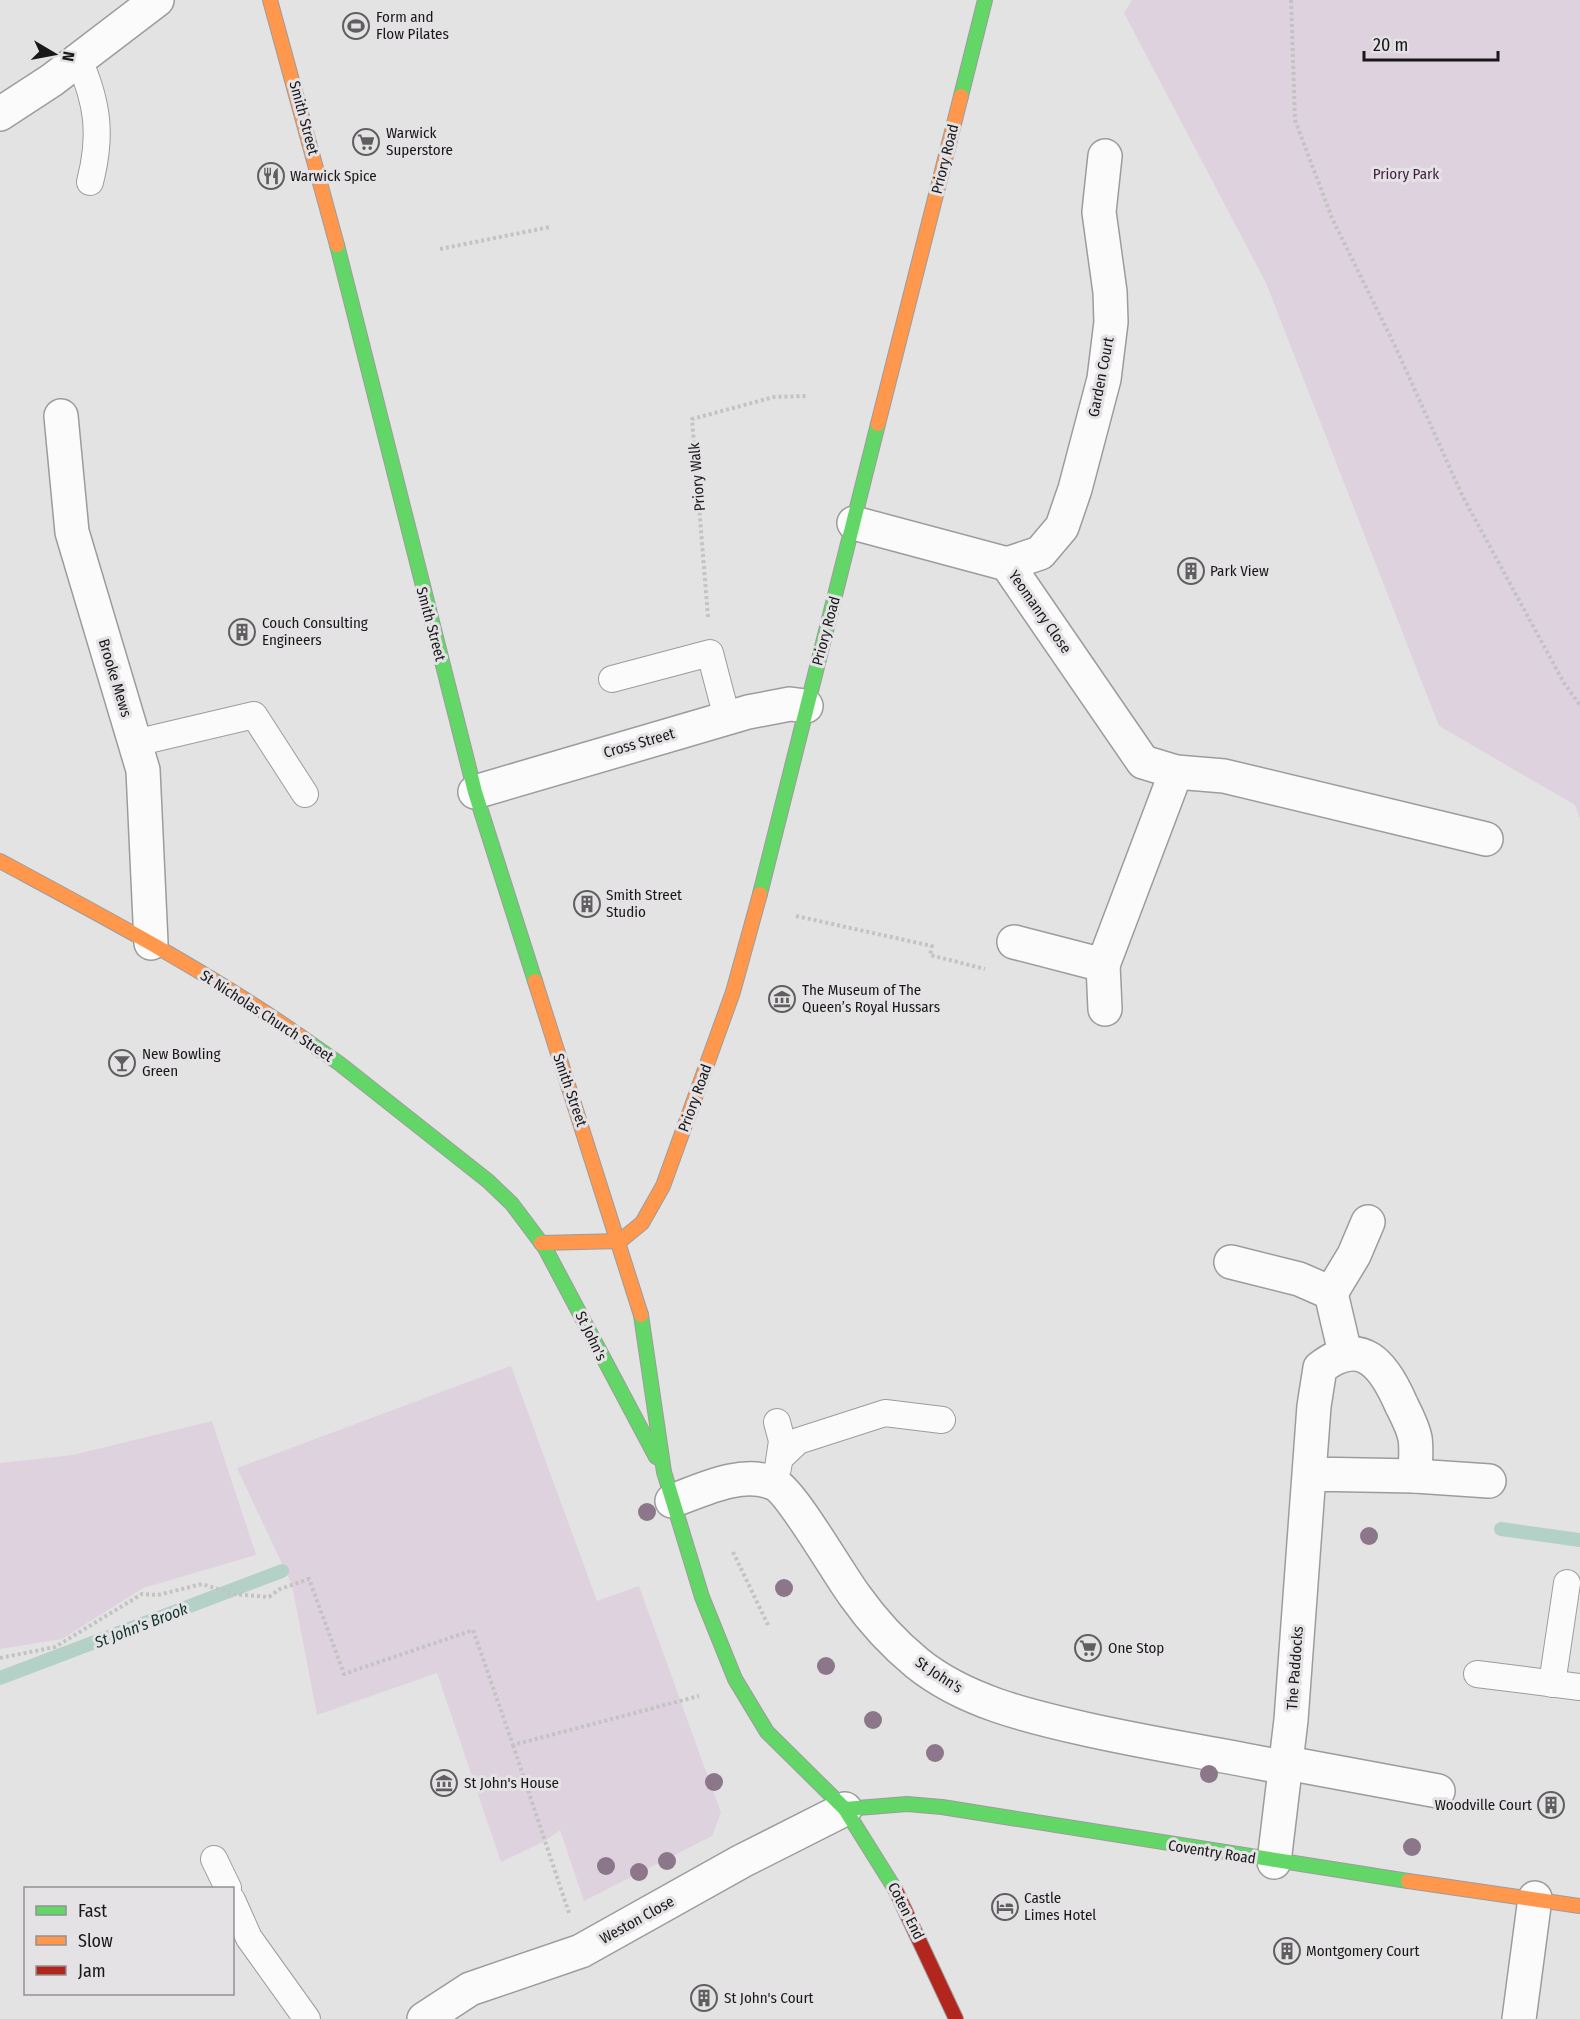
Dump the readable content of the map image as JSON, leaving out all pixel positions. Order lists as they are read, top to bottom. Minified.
{"streets":{"main road":["Smith Street","Priory Road","St Nicholas Church Street","St John's","Coventry Road","Coten End"],"street":["Garden Court","Yeomanry Close","Brooke Mews","Cross Street","The Paddocks","Weston Close"],"path":["Priory Walk"]},"crossings":[["Smith Street","Priory Road"],["Smith Street","Cross Street"],["Smith Street","St John's"],["Priory Road","Yeomanry Close"],["Priory Road","Cross Street"],["Priory Road","St John's"],["Garden Court","Yeomanry Close"],["Brooke Mews","St Nicholas Church Street"],["St Nicholas Church Street","St John's"],["St John's","The Paddocks"],["St John's","Coventry Road"],["St John's","Coten End"],["St John's","Weston Close"],["The Paddocks","Coventry Road"],["Coventry Road","Coten End"],["Coventry Road","Weston Close"],["Coten End","Weston Close"]],"water":["St John's Brook"],"parks":["Priory Park"],"places":{"sports":["Form and Flow Pilates"],"supermarket":["Warwick Superstore","One Stop"],"restaurant":["Warwick Spice"],"building":["Park View","Couch Consulting Engineers","Smith Street Studio","Woodville Court","Montgomery Court","St John's Court"],"museum":["The Museum of The Queen’s Royal Hussars","St John's House"],"bar":["New Bowling Green"],"hotel":["Castle Limes Hotel"]},"legend":["Fast","Slow","Jam"],"scale_bar":"20 m","north":"right"}
